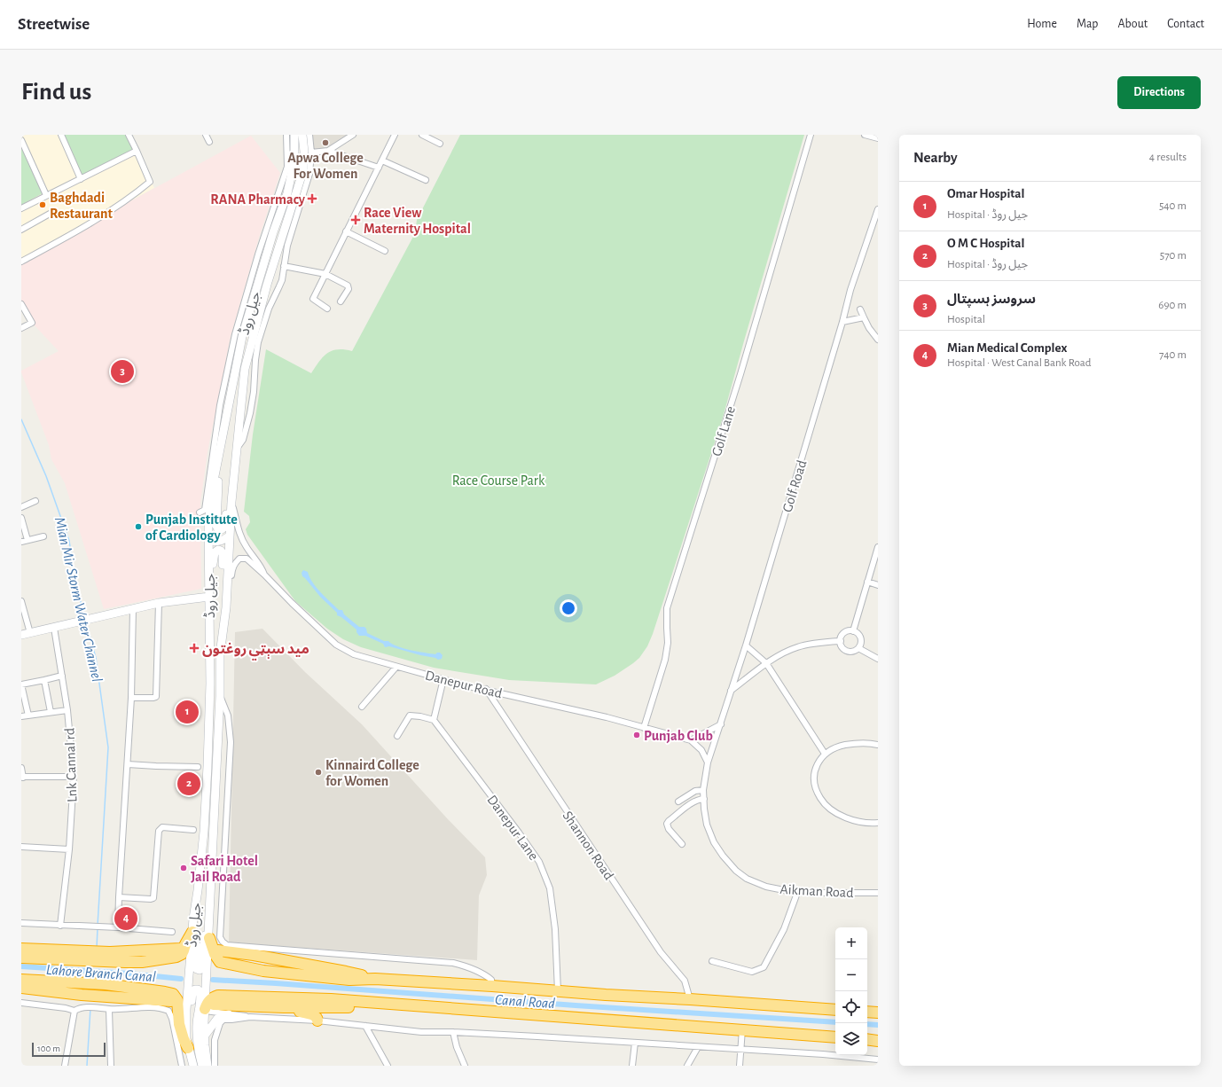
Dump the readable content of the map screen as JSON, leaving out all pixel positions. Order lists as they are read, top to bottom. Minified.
{"streets":{"main road":["جیل روڈ"],"street":["Golf Lane","Golf Road","Danepur Road","Lnk Cannal rd","Danepur Lane","Shannon Road","Aikman Road"]},"crossings":[["جیل روڈ","Danepur Road"],["Golf Lane","Danepur Road"],["Golf Road","Aikman Road"],["Danepur Road","Shannon Road"]],"water":["Mian Mir Storm Water Channel","Lahore Branch Canal","Canal Road"],"parks":["Race Course Park"],"places":{"other":["Apwa College For Women","Baghdadi Restaurant","Punjab Institute of Cardiology","Punjab Club","Kinnaird College for Women","Safari Hotel Jail Road"],"health":["RANA Pharmacy","Race View Maternity Hospital","مید سېټي روغتون"]},"scale_bar":"100 m","page":{"header":"Streetwise","nav":["Home","Map","About","Contact"],"buttons":"Directions","title":"Find us","heading":["Nearby","4 results"],"list":[{"mark":"1","name":"Omar Hospital","note":"Hospital · جیل روڈ","value":"540 m"},{"mark":"2","name":"O M C Hospital","note":"Hospital · جیل روڈ","value":"570 m"},{"mark":"3","name":"سروسز ہسپتال","note":"Hospital","value":"690 m"},{"mark":"4","name":"Mian Medical Complex","note":"Hospital · West Canal Bank Road","value":"740 m"}],"pins":["3","1","2","4"],"map_buttons":["+","−"],"scale":"100 m"}}
